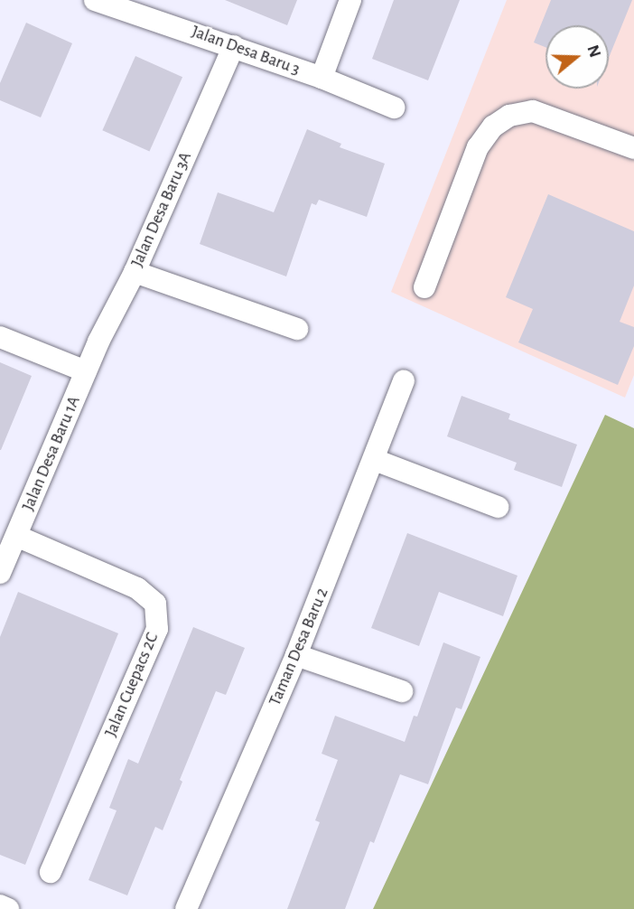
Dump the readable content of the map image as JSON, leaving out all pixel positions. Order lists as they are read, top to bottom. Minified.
{"streets":{"street":["Jalan Desa Baru 3","Jalan Desa Baru 3A","Jalan Desa Baru 1A","Taman Desa Baru 2","Jalan Cuepacs 2C"]},"crossings":[["Jalan Desa Baru 3","Jalan Desa Baru 3A"],["Jalan Desa Baru 3A","Jalan Desa Baru 1A"],["Jalan Desa Baru 1A","Jalan Cuepacs 2C"]],"north":"right"}
